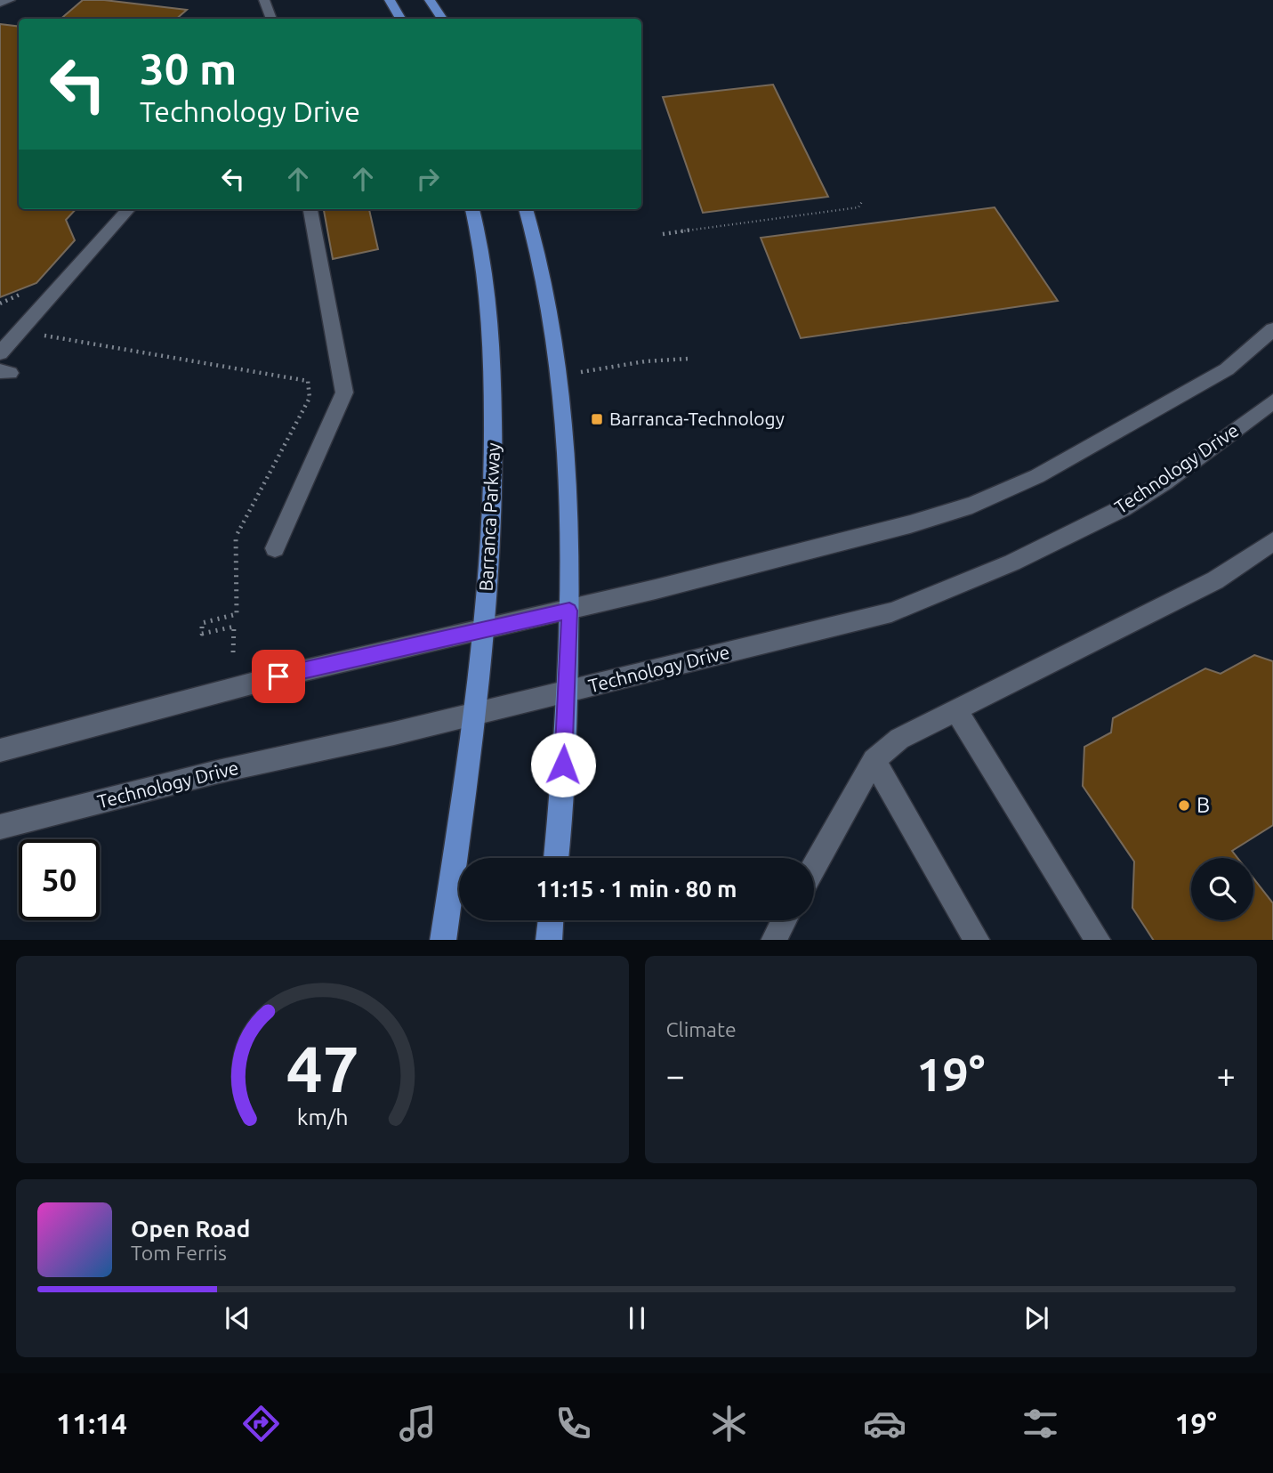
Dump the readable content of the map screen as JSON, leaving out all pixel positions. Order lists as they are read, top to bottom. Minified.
{"streets":{"main road":["Barranca Parkway"],"street":["Technology Drive"]},"crossings":[["Technology Drive","Barranca Parkway"]],"places":{"transit":["Barranca-Technology"],"other":["B"]},"page":{"turn":["30 m","Technology Drive"],"limit":"50","trip":"11:15 · 1 min · 80 m","tile":"Climate","heat":["−","19°","+"],"song":["Open Road","Tom Ferris"],"tabs":["11:14","19°"],"gauge":["47","km/h"]}}
